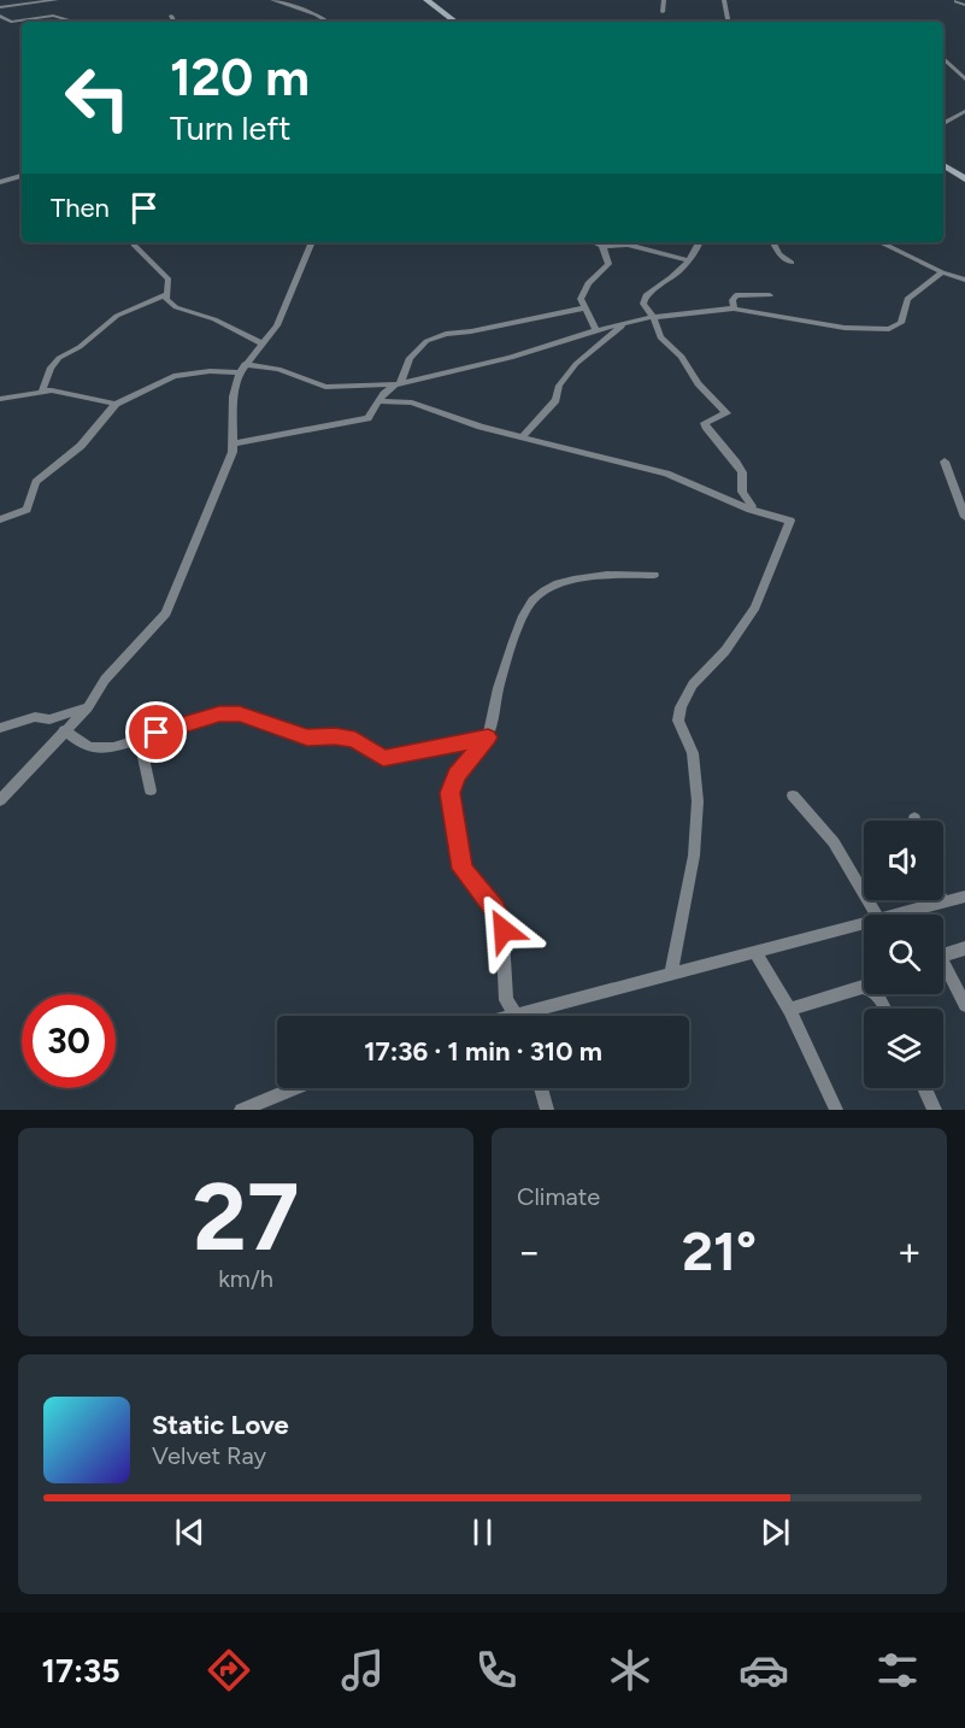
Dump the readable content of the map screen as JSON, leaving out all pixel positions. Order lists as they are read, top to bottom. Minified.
{"page":{"turn":["120 m","Turn left"],"then":"Then","limit":"30","trip":"17:36 · 1 min · 310 m","tile":[["27","km/h"],"Climate"],"heat":["−","21°","+"],"song":["Static Love","Velvet Ray"],"tabs":"17:35"}}
